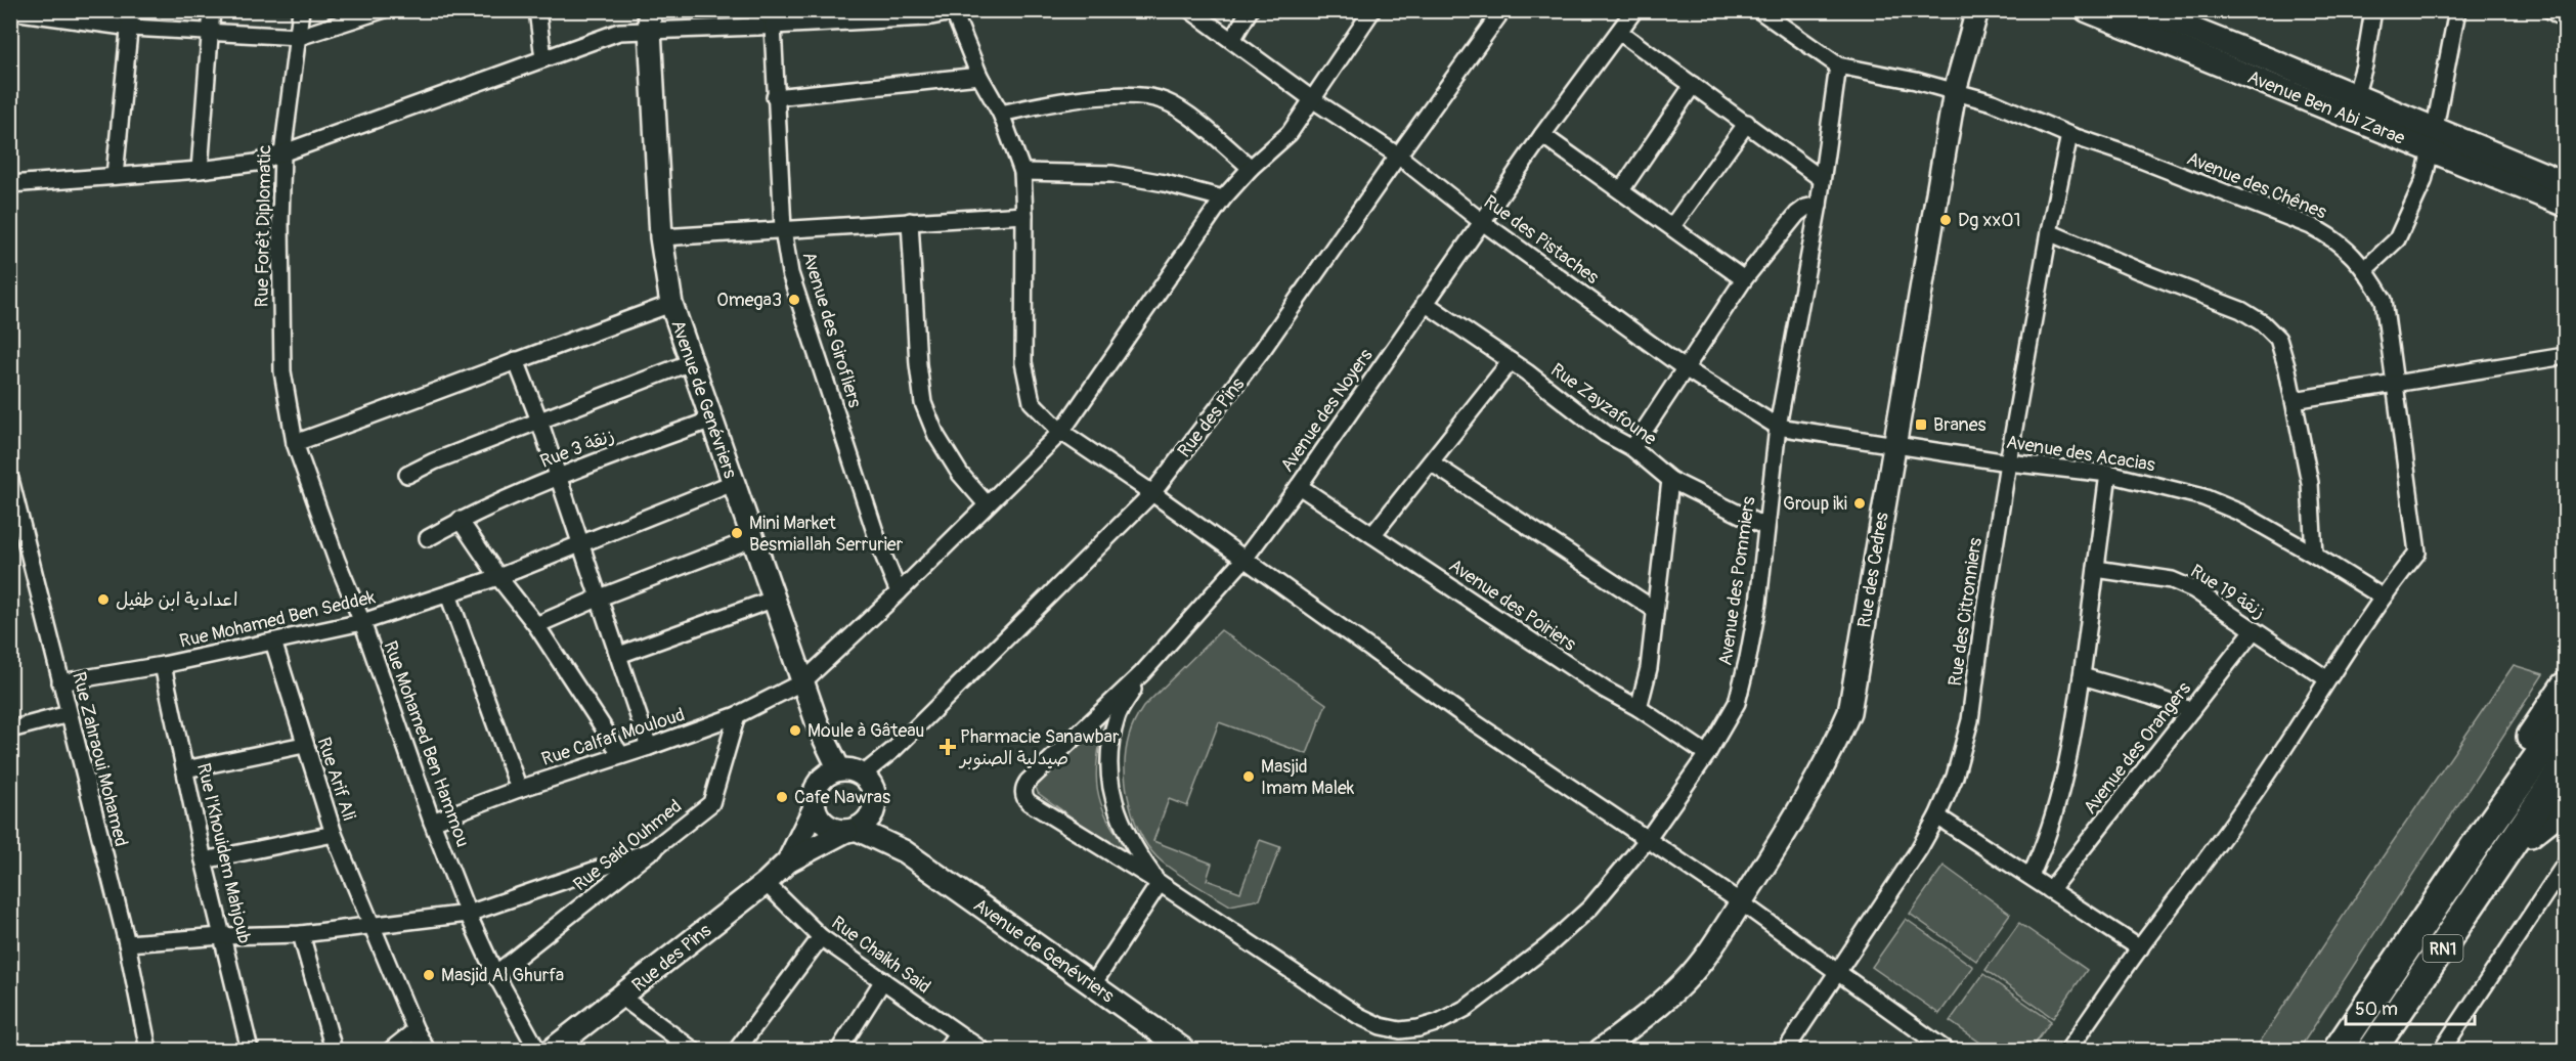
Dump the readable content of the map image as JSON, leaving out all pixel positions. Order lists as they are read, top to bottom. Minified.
{"streets":{"highway":["RN1"],"main road":["Avenue Ben Abi Zarae"],"street":["Avenue des Chênes","Rue Forêt Diplomatic","Rue des Pistaches","Avenue des Girofliers","Avenue de Genévriers","Rue Zayzafoune","Avenue des Noyers","Rue des Pins","Rue 3 زنقة","Avenue des Acacias","Rue des Cedres","Avenue des Pommiers","Rue 19 زنقة","Avenue des Poiriers","Rue des Citronniers","Rue Mohamed Ben Seddek","Rue Calfaf Mouloud","Rue Mohamed Ben Hammou","Avenue des Orangers","Rue Zahraoui Mohamed","Rue Arif Ali","Rue Said Ouhmed","Rue l'Khouidem Mahjoub","Rue Chaikh Said"]},"crossings":[["Avenue des Chênes","Avenue des Acacias"],["Avenue des Chênes","Rue des Cedres"],["Avenue des Chênes","Avenue des Pommiers"],["Avenue des Chênes","Rue des Citronniers"],["Rue Forêt Diplomatic","Rue Mohamed Ben Hammou"],["Rue des Pistaches","Avenue des Noyers"],["Rue des Pistaches","Rue des Pins"],["Rue des Pistaches","Avenue des Acacias"],["Rue des Pistaches","Rue des Cedres"],["Rue des Pistaches","Avenue des Pommiers"],["Rue des Pistaches","Rue Calfaf Mouloud"],["Avenue des Girofliers","Rue Calfaf Mouloud"],["Avenue de Genévriers","Rue des Pins"],["Avenue de Genévriers","Rue 3 زنقة"],["Avenue de Genévriers","Rue Mohamed Ben Seddek"],["Avenue de Genévriers","Rue Calfaf Mouloud"],["Rue Zayzafoune","Avenue des Noyers"],["Rue Zayzafoune","Avenue des Pommiers"],["Avenue des Noyers","Avenue des Pommiers"],["Avenue des Noyers","Avenue des Poiriers"],["Rue des Pins","Rue Chaikh Said"],["Avenue des Acacias","Rue des Cedres"],["Avenue des Acacias","Rue des Citronniers"],["Avenue des Pommiers","Avenue des Poiriers"],["Rue 19 زنقة","Avenue des Orangers"],["Rue Mohamed Ben Seddek","Rue Mohamed Ben Hammou"],["Rue Mohamed Ben Seddek","Rue Zahraoui Mohamed"],["Rue Mohamed Ben Seddek","Rue Arif Ali"],["Rue Mohamed Ben Seddek","Rue l'Khouidem Mahjoub"],["Rue Calfaf Mouloud","Rue Mohamed Ben Hammou"],["Rue Calfaf Mouloud","Rue Said Ouhmed"],["Rue Mohamed Ben Hammou","Rue Said Ouhmed"]],"places":{"other":["Dg xx01","Omega3","Group iki","Mini Market Besmiallah Serrurier","اعدادية ابن طفيل","Moule à Gâteau","Masjid Imam Malek","Cafe Nawras","Masjid Al Ghurfa"],"transit":["Branes"],"health":["Pharmacie Sanawbar صيدلية الصنوبر"]},"scale_bar":"50 m"}
